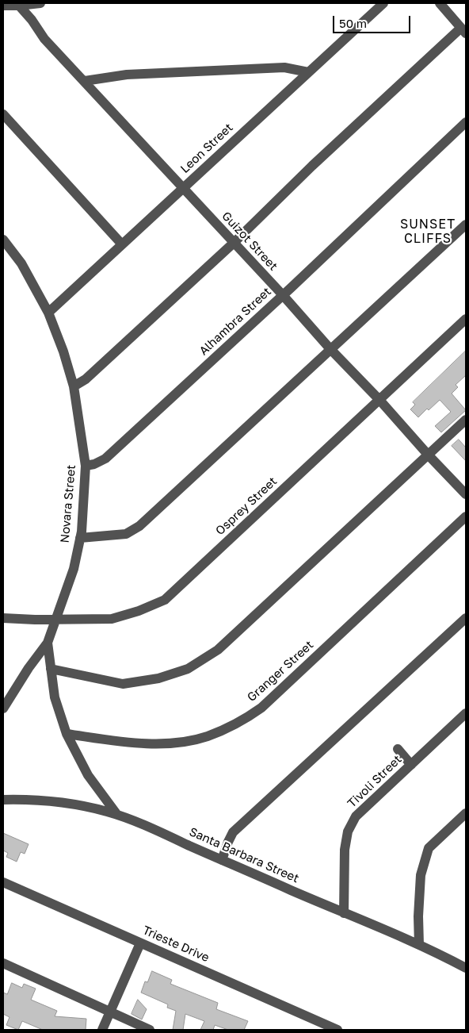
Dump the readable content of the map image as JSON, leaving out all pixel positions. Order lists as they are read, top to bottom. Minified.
{"streets":{"street":["Leon Street","Guizot Street","Alhambra Street","Novara Street","Osprey Street","Granger Street","Tivoli Street","Santa Barbara Street","Trieste Drive"]},"crossings":[["Leon Street","Guizot Street"],["Leon Street","Novara Street"],["Guizot Street","Alhambra Street"],["Guizot Street","Osprey Street"],["Alhambra Street","Novara Street"],["Novara Street","Osprey Street"],["Novara Street","Granger Street"],["Novara Street","Santa Barbara Street"],["Tivoli Street","Santa Barbara Street"]],"districts":["SUNSET CLIFFS"],"scale_bar":"50 m"}
